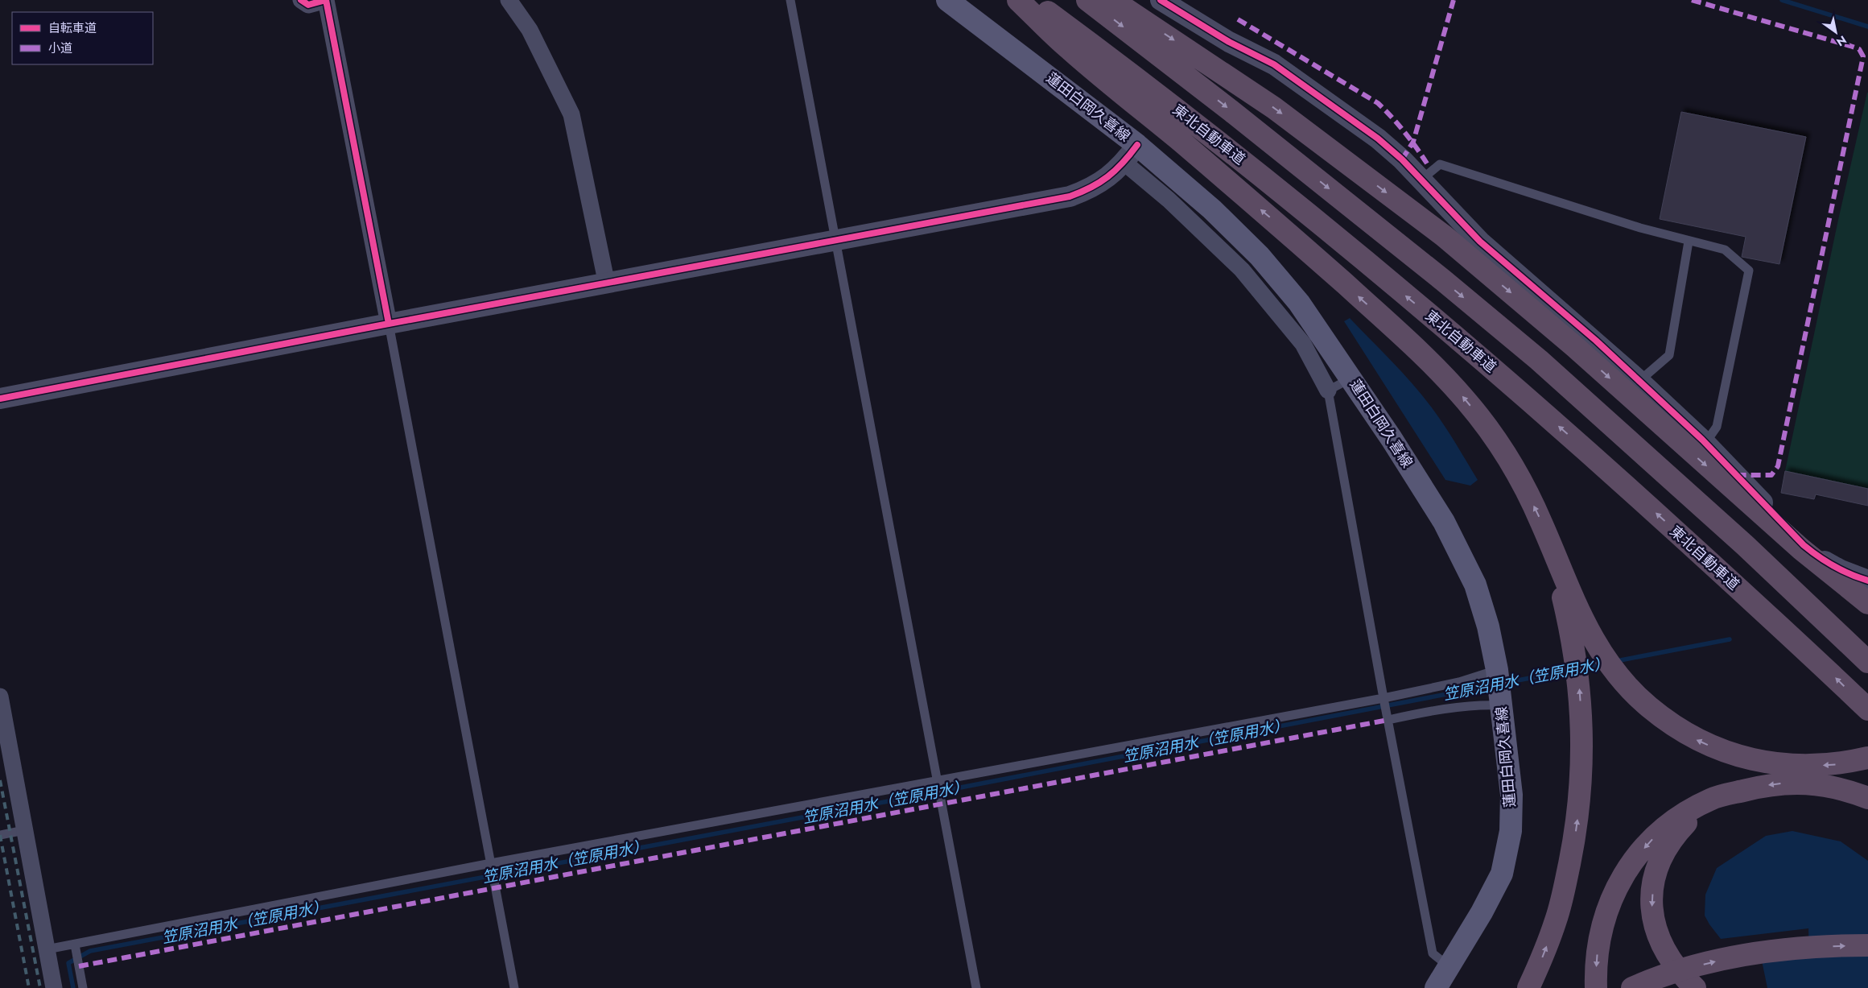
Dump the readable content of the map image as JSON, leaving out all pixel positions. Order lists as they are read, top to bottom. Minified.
{"streets":{"highway":["東北自動車道"],"main road":["蓮田白岡久喜線"]},"water":["笠原沼用水（笠原用水）"],"legend":["自転車道","小道"],"north":"bottom right"}
